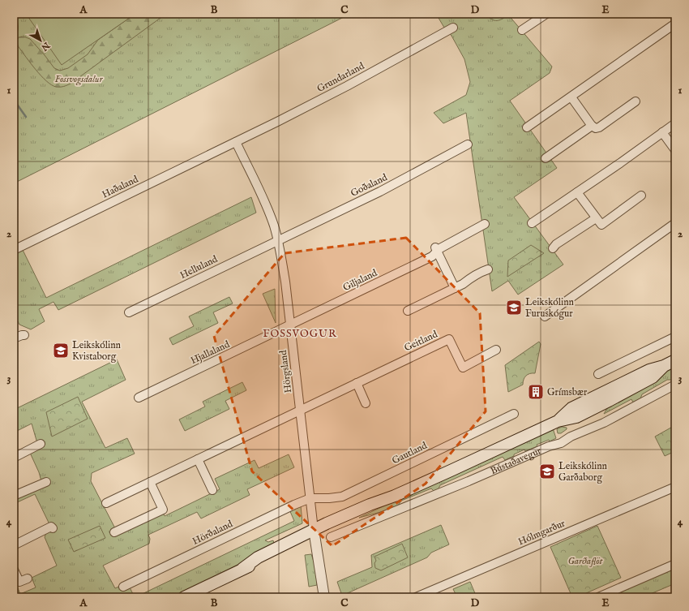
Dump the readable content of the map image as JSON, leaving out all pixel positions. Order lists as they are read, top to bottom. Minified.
{"streets":{"main road":["Bústaðavegur"],"street":["Grundarland","Goðaland","Haðaland","Helluland","Giljaland","Geitland","Hjallaland","Hörgsland","Gautland","Hörðaland","Hólmgarður"]},"crossings":[["Grundarland","Haðaland"],["Grundarland","Hörgsland"],["Goðaland","Helluland"],["Goðaland","Hörgsland"],["Haðaland","Hörgsland"],["Helluland","Hörgsland"],["Giljaland","Hjallaland"],["Giljaland","Hörgsland"],["Geitland","Hörgsland"],["Hjallaland","Hörgsland"],["Hörgsland","Gautland"],["Hörgsland","Bústaðavegur"],["Hörgsland","Hörðaland"],["Gautland","Hörðaland"]],"districts":["FOSSVOGUR"],"parks":["Fossvogsdalur","Garðaflöt"],"places":{"school or university":["Leikskólinn Furuskógur","Leikskólinn Kvistaborg","Leikskólinn Garðaborg"],"building":["Grímsbær"]},"north":"bottom right","grid":{"columns":["A","B","C","D","E"],"rows":["1","2","3","4"]}}
